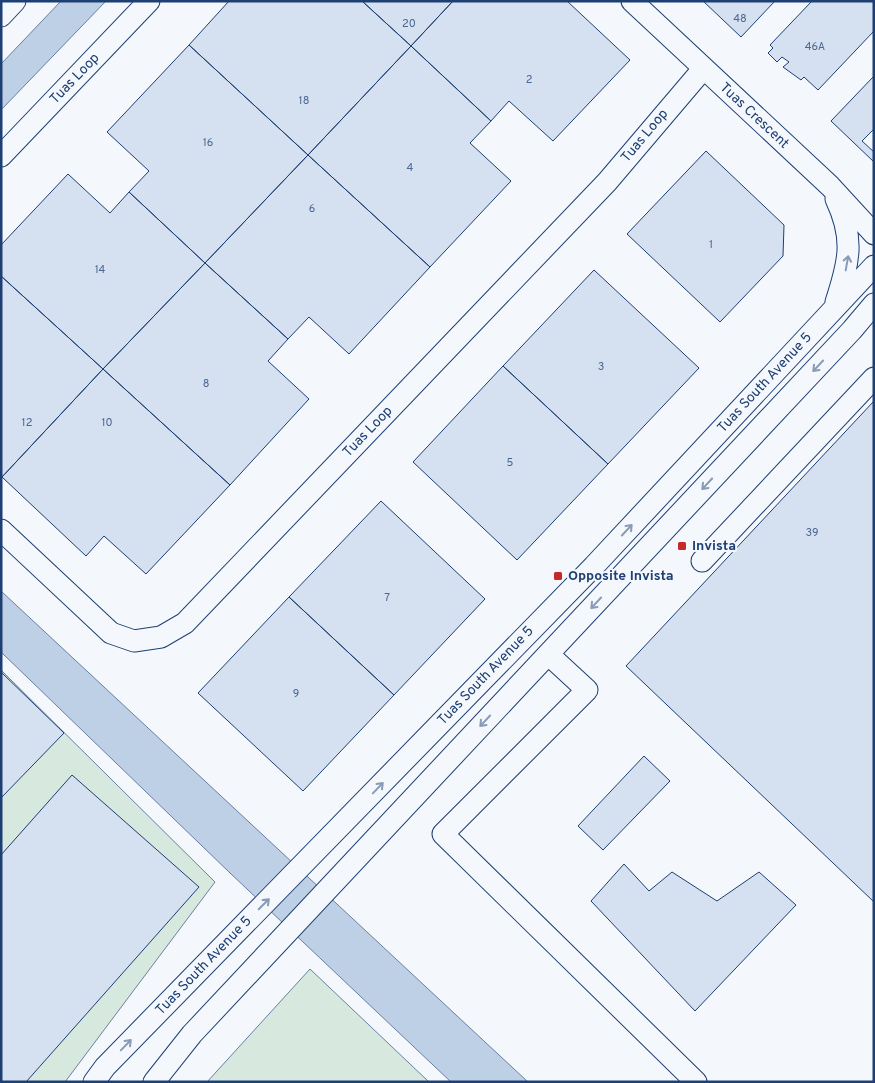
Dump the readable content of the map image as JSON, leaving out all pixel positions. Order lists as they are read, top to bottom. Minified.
{"streets":{"street":["Tuas Loop","Tuas Crescent","Tuas South Avenue 5"]},"crossings":[["Tuas Loop","Tuas Crescent"]],"places":{"transit":["Invista","Opposite Invista"]},"house_numbers":["48","20","46A","2","18","16","4","6","1","14","3","8","12","10","5","39","7","9"]}
